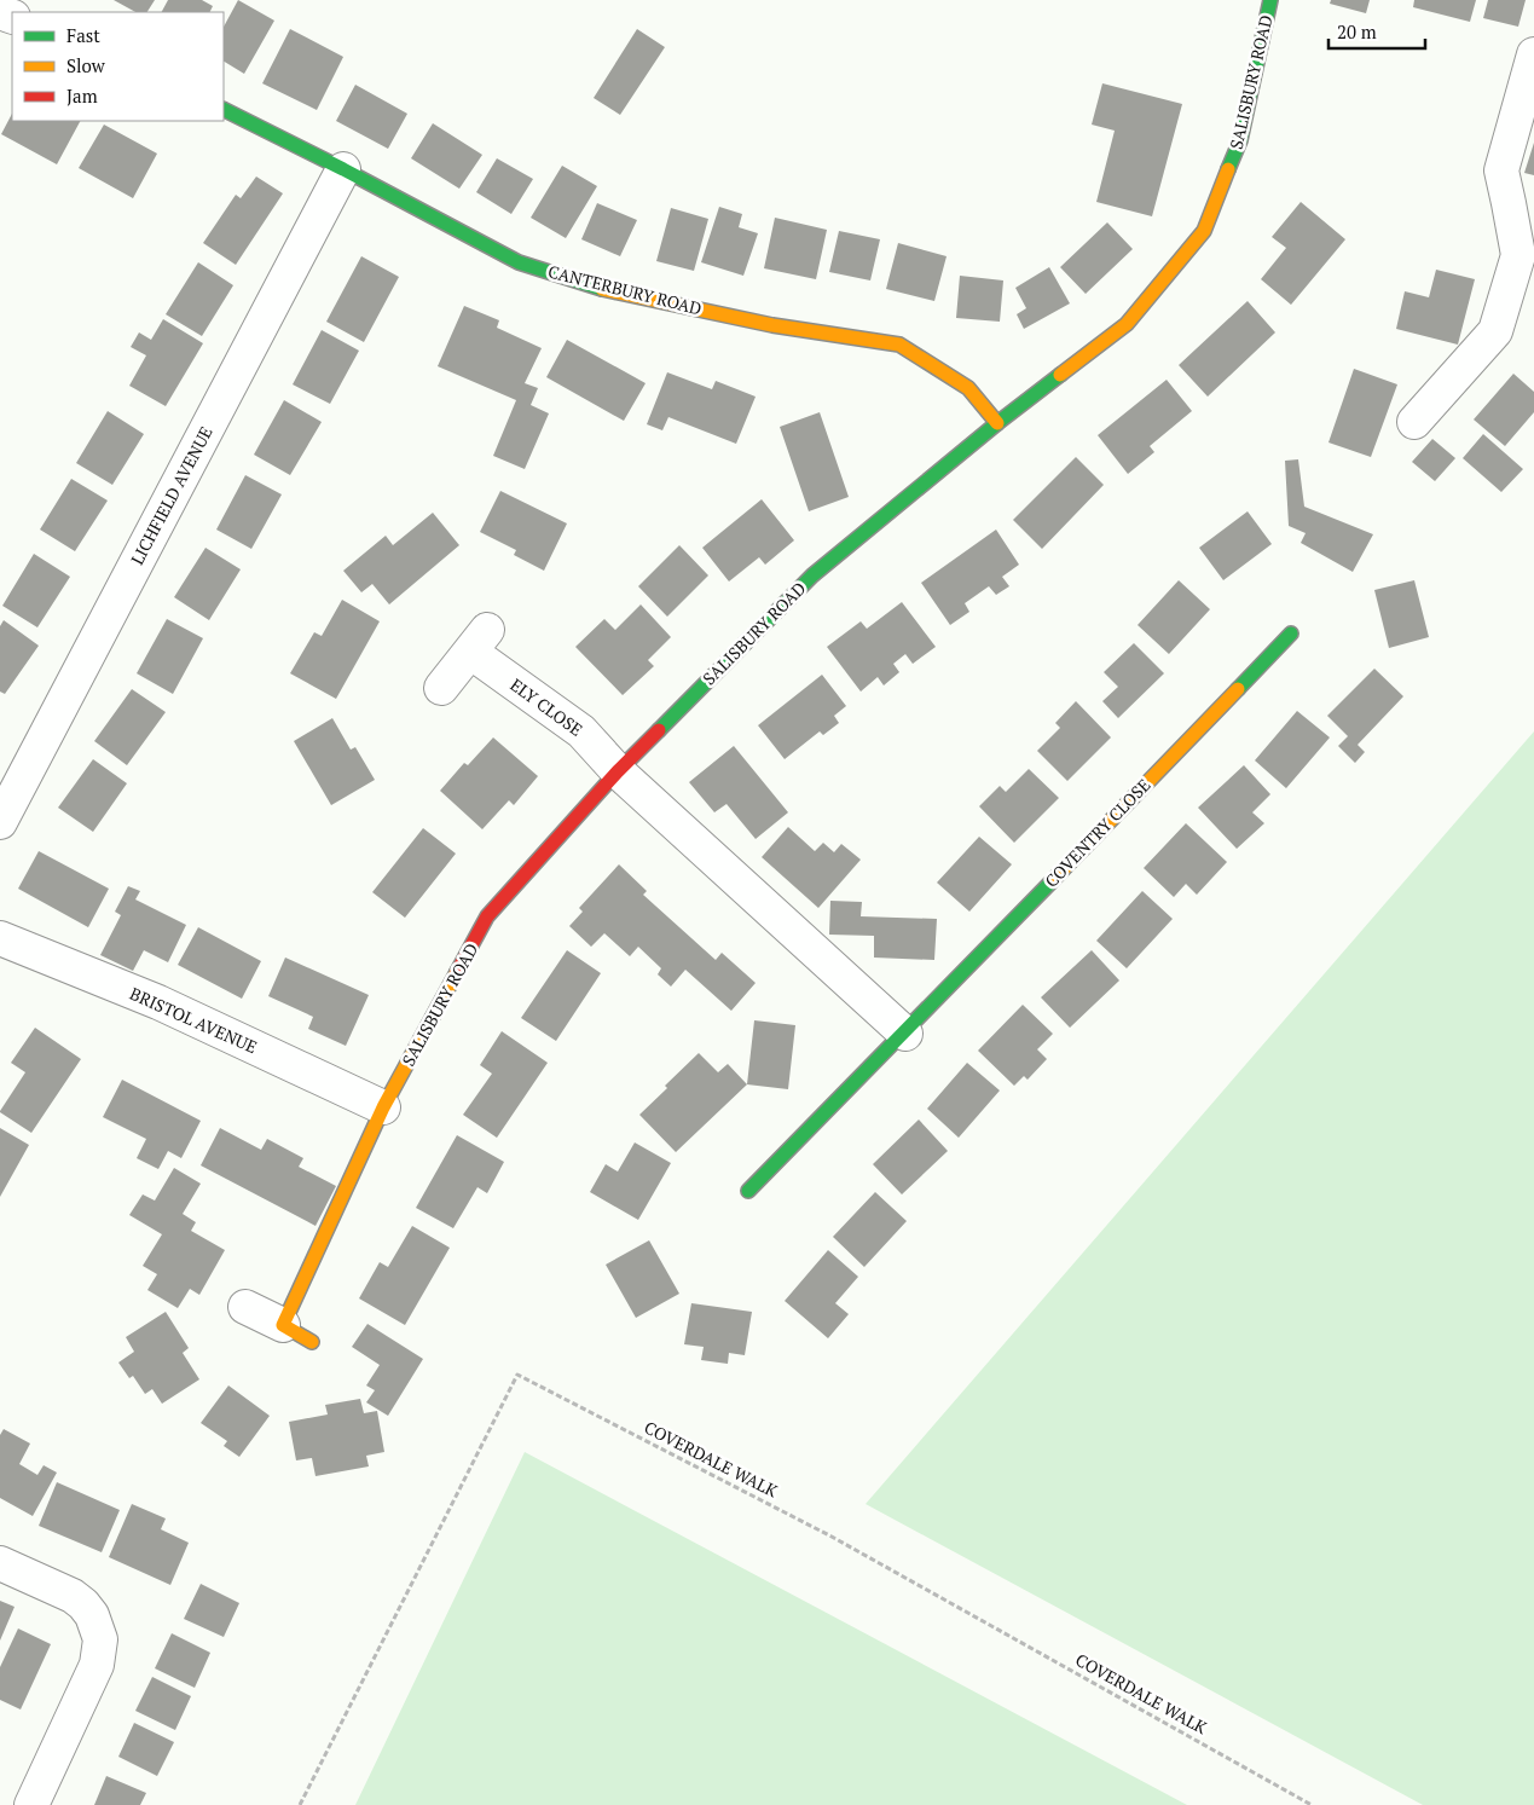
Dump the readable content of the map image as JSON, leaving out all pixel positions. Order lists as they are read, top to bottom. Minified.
{"streets":{"street":["SALISBURY ROAD","CANTERBURY ROAD","LICHFIELD AVENUE","ELY CLOSE","COVENTRY CLOSE","BRISTOL AVENUE"],"path":["COVERDALE WALK"]},"crossings":[["SALISBURY ROAD","CANTERBURY ROAD"],["SALISBURY ROAD","ELY CLOSE"],["SALISBURY ROAD","BRISTOL AVENUE"],["CANTERBURY ROAD","LICHFIELD AVENUE"]],"legend":["Fast","Slow","Jam"],"scale_bar":"20 m"}
